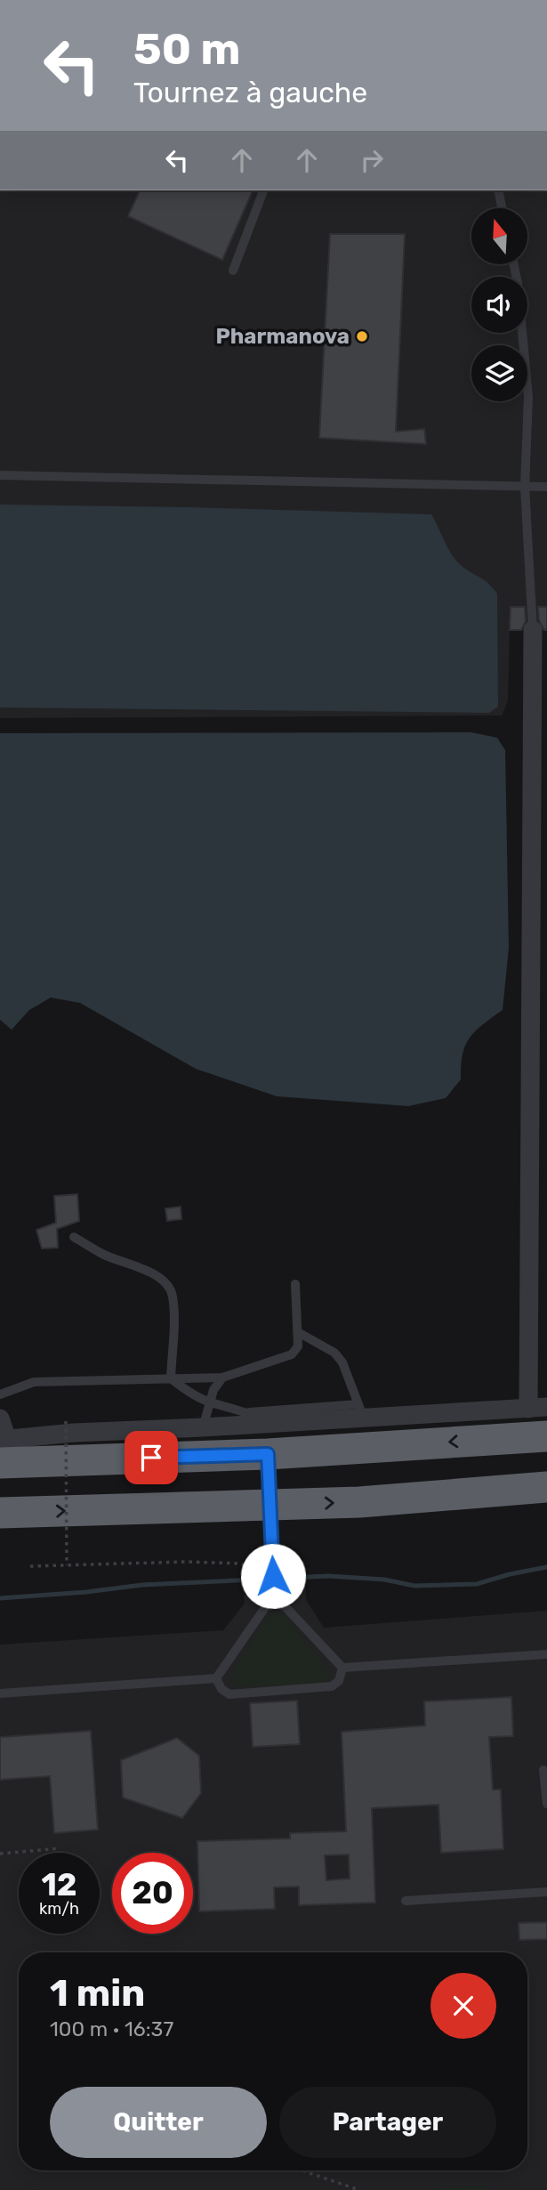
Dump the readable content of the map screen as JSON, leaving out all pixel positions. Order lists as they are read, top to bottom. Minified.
{"places":["Pharmanova"],"north":"top","page":{"turn":["50 m","Tournez à gauche"],"speed":"12 km/h","limit":"20","heading":["1 min","100 m · 16:37"],"buttons":["Quitter","Partager"]}}
